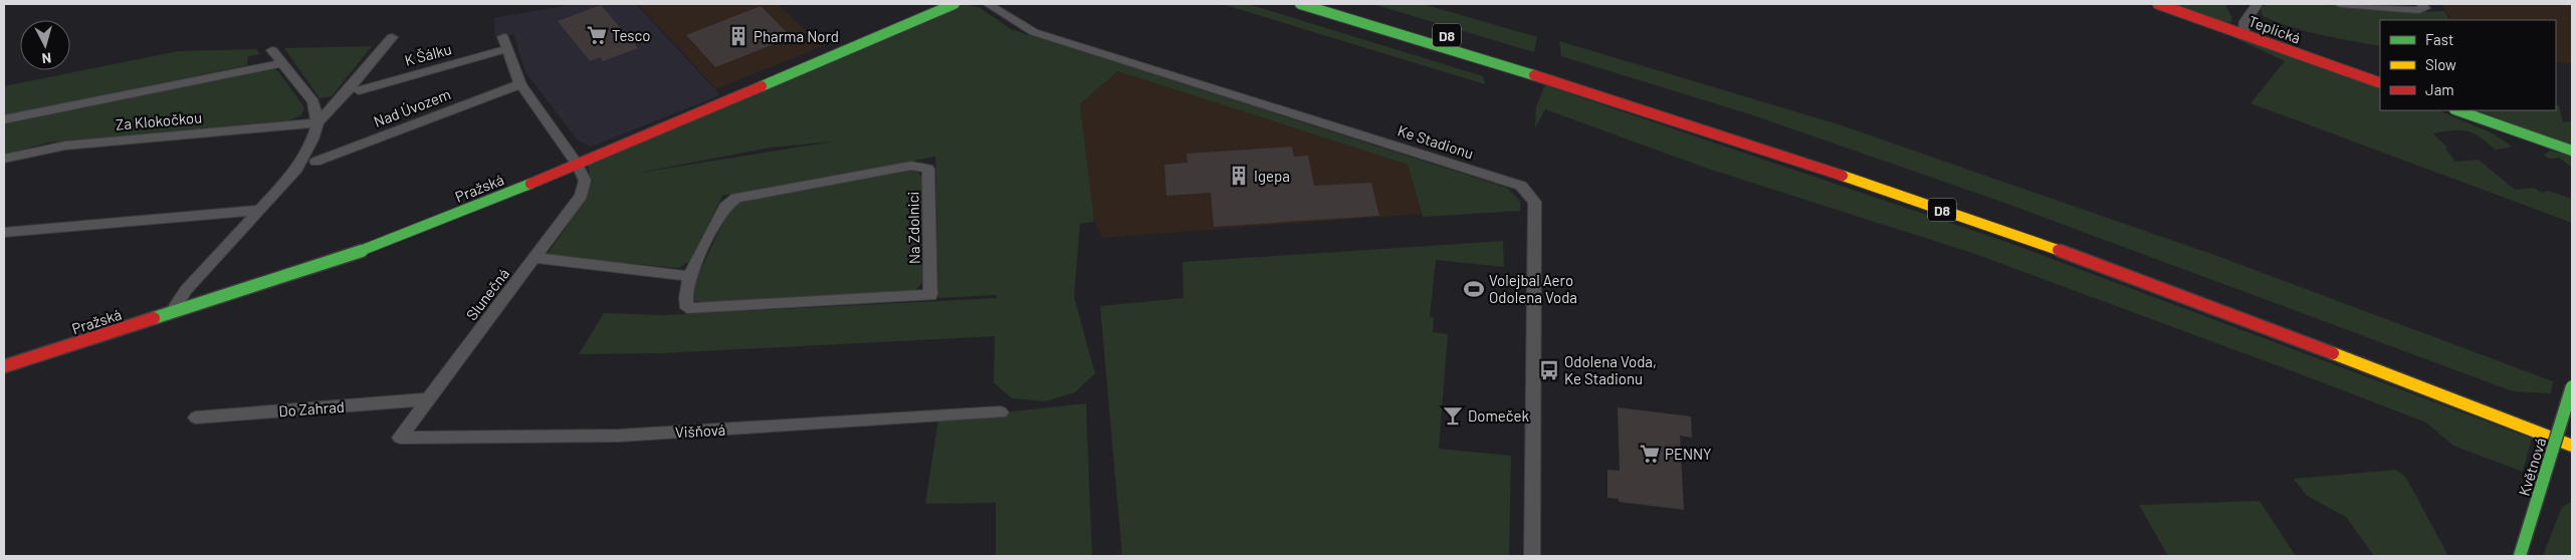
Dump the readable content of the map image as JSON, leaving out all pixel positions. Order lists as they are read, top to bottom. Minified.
{"streets":{"main road":["Teplická","D8","Pražská","Květnová"],"street":["K Šálku","Nad Úvozem","Za Klokočkou","Ke Stadionu","Na Zdolnici","Slunečná","Do Zahrad","Višňová"]},"crossings":[["K Šálku","Nad Úvozem"],["K Šálku","Pražská"],["K Šálku","Slunečná"],["Pražská","Slunečná"],["Slunečná","Do Zahrad"],["Slunečná","Višňová"]],"places":{"supermarket":["Tesco","PENNY"],"building":["Pharma Nord","Igepa"],"sports":["Volejbal Aero Odolena Voda"],"bus stop":["Odolena Voda, Ke Stadionu"],"bar":["Domeček"]},"legend":["Fast","Slow","Jam"],"north":"bottom"}
